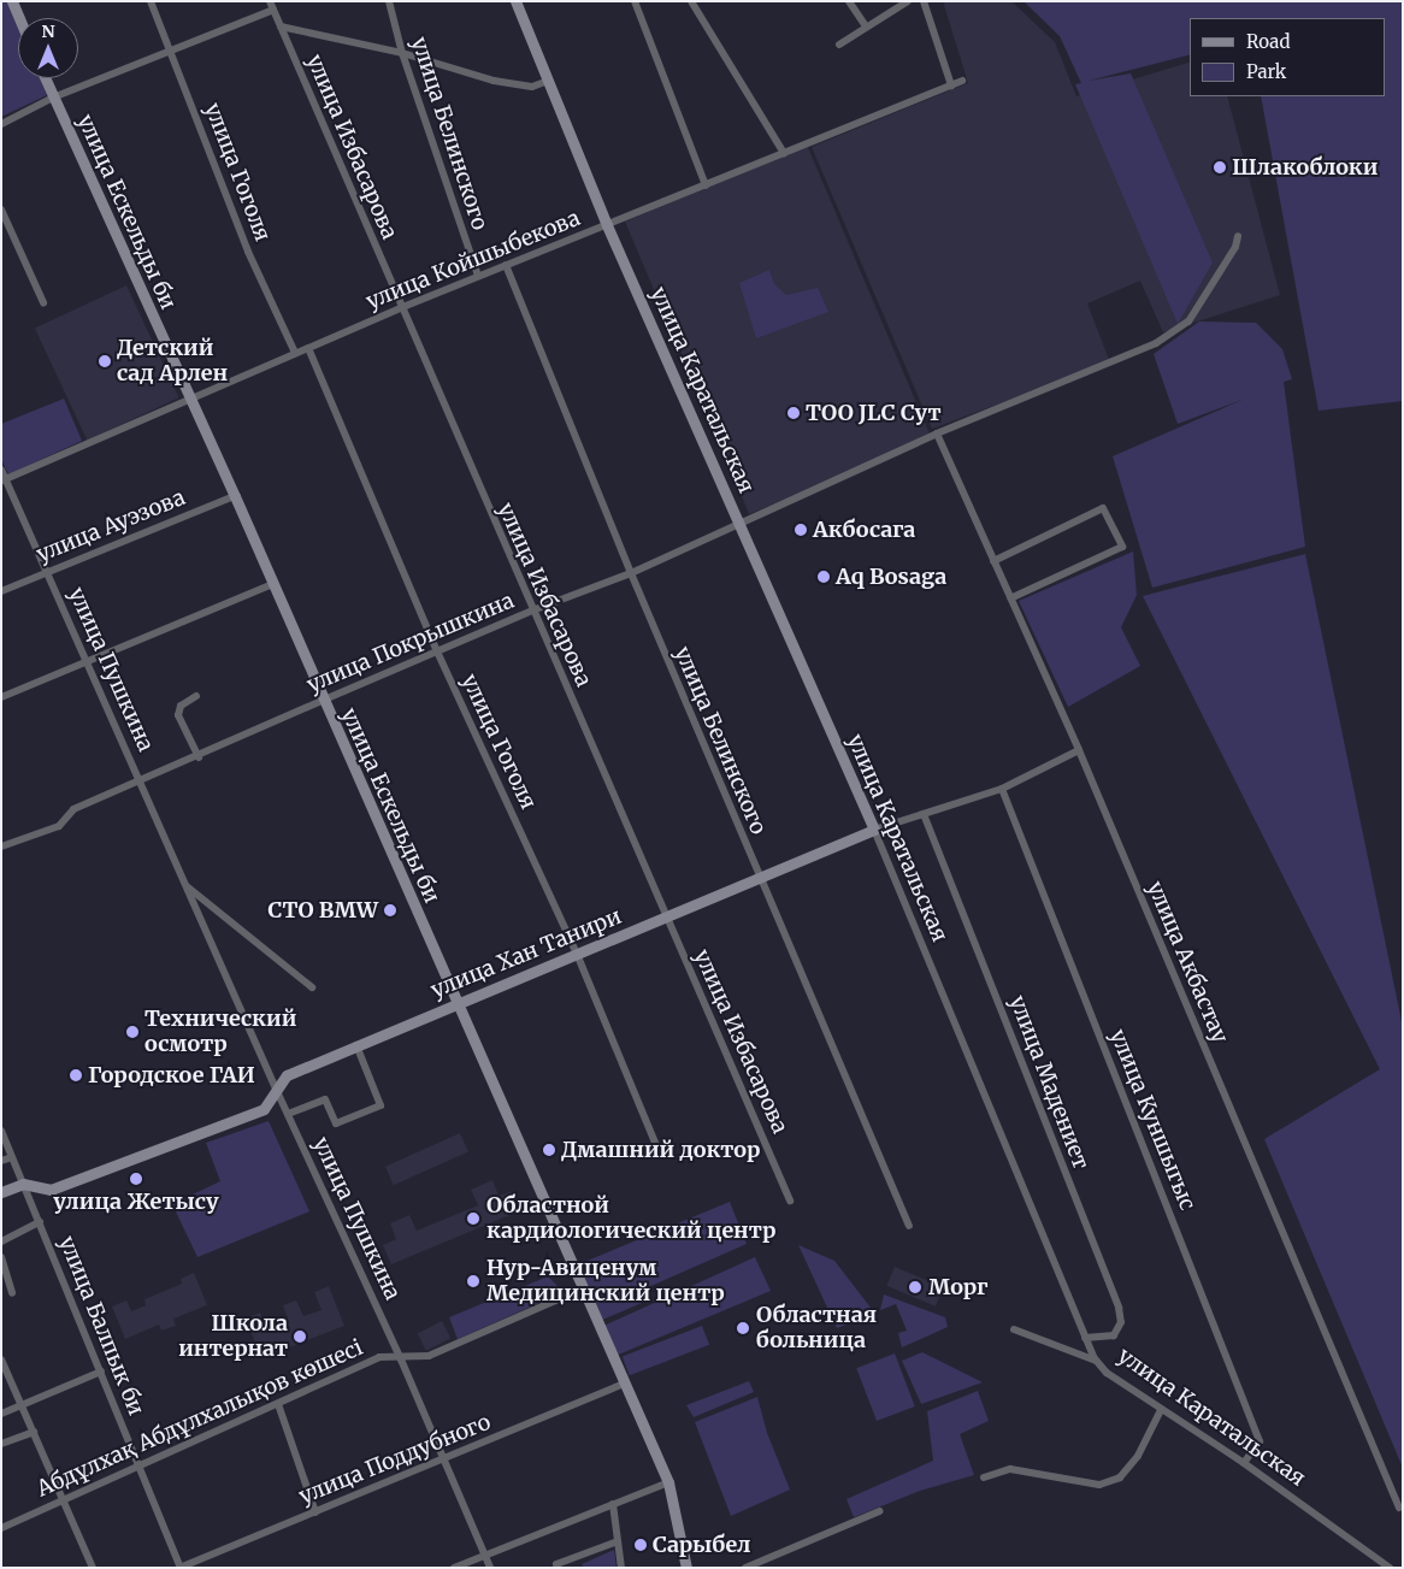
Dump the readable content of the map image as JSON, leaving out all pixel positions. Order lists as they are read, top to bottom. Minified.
{"streets":{"street":["улица Белинского","улица Избасарова","улица Гоголя","улица Ескельды би","улица Койшыбекова","улица Каратальская","улица Ауэзова","улица Покрышкина","улица Пушкина","улица Хан Танири","улица Акбастау","улица Мадениет","улица Куншыгыс","улица Балпык би","Абдұлхақ Абдұлхалықов көшесі","улица Поддубного"]},"crossings":[["улица Белинского","улица Койшыбекова"],["улица Белинского","улица Покрышкина"],["улица Белинского","улица Хан Танири"],["улица Избасарова","улица Койшыбекова"],["улица Избасарова","улица Покрышкина"],["улица Избасарова","улица Хан Танири"],["улица Гоголя","улица Койшыбекова"],["улица Гоголя","улица Покрышкина"],["улица Гоголя","улица Хан Танири"],["улица Ескельды би","улица Койшыбекова"],["улица Ескельды би","улица Ауэзова"],["улица Ескельды би","улица Покрышкина"],["улица Ескельды би","улица Хан Танири"],["улица Ескельды би","Абдұлхақ Абдұлхалықов көшесі"],["улица Ескельды би","улица Поддубного"],["улица Койшыбекова","улица Каратальская"],["улица Койшыбекова","улица Пушкина"],["улица Каратальская","улица Покрышкина"],["улица Каратальская","улица Хан Танири"],["улица Каратальская","улица Мадениет"],["улица Каратальская","улица Куншыгыс"],["улица Ауэзова","улица Пушкина"],["улица Покрышкина","улица Пушкина"],["улица Покрышкина","улица Акбастау"],["улица Пушкина","улица Хан Танири"],["улица Пушкина","Абдұлхақ Абдұлхалықов көшесі"],["улица Пушкина","улица Поддубного"],["улица Хан Танири","улица Акбастау"],["улица Хан Танири","улица Мадениет"],["улица Хан Танири","улица Куншыгыс"],["улица Хан Танири","улица Балпык би"],["улица Балпык би","Абдұлхақ Абдұлхалықов көшесі"],["улица Балпык би","улица Поддубного"]],"places":["Шлакоблоки","Детский сад Арлен","ТОО JLC Сут","Акбосага","Aq Bosaga","СТО BMW","Технический осмотр","Городское ГАИ","Дмашний доктор","улица Жетысу","Областной кардиологический центр","Нур-Авиценум Медицинский центр","Морг","Областная больница","Школа интернат","Сарыбел"],"legend":["Road","Park"],"north":"top"}
